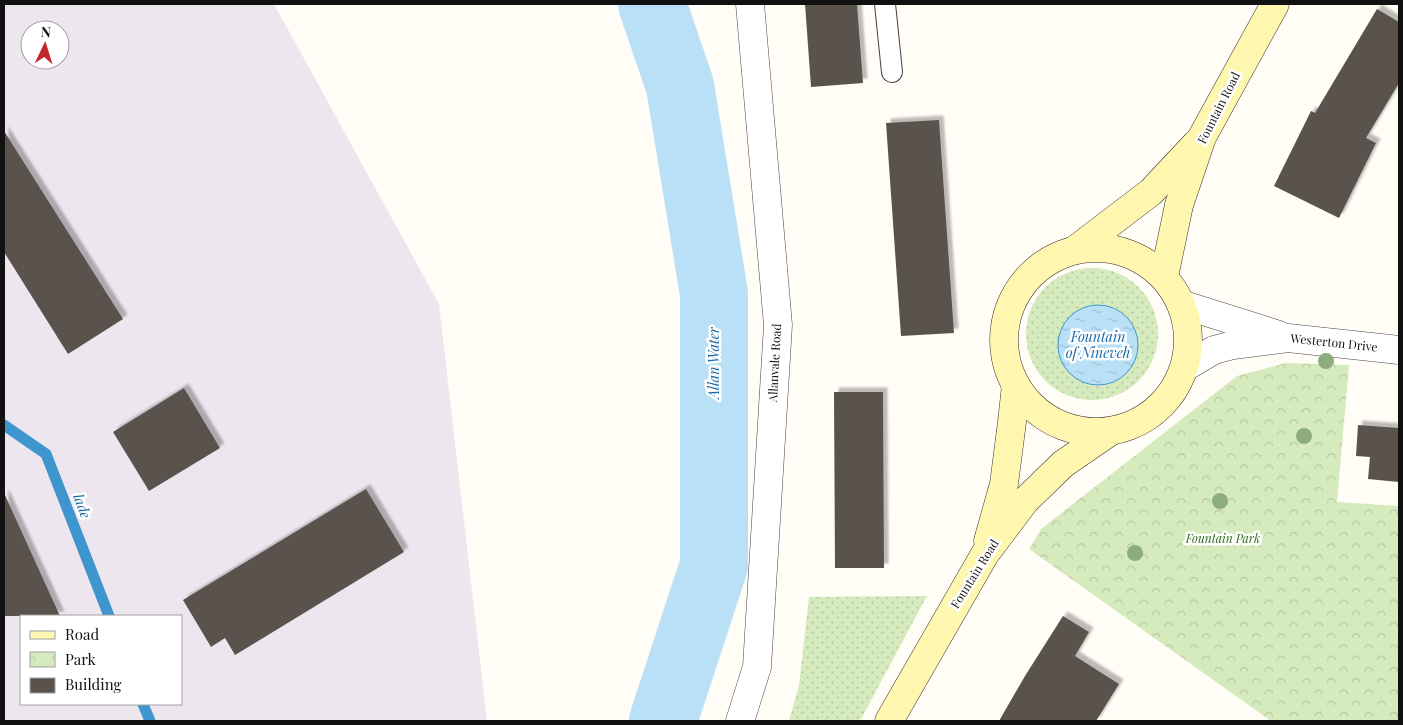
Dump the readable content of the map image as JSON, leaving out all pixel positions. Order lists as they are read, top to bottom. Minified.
{"streets":{"main road":["Fountain Road"],"street":["Westerton Drive","Allanvale Road"]},"water":["Fountain of Nineveh","Allan Water","lade"],"parks":["Fountain Park"],"legend":["Road","Park","Building"],"north":"top"}
